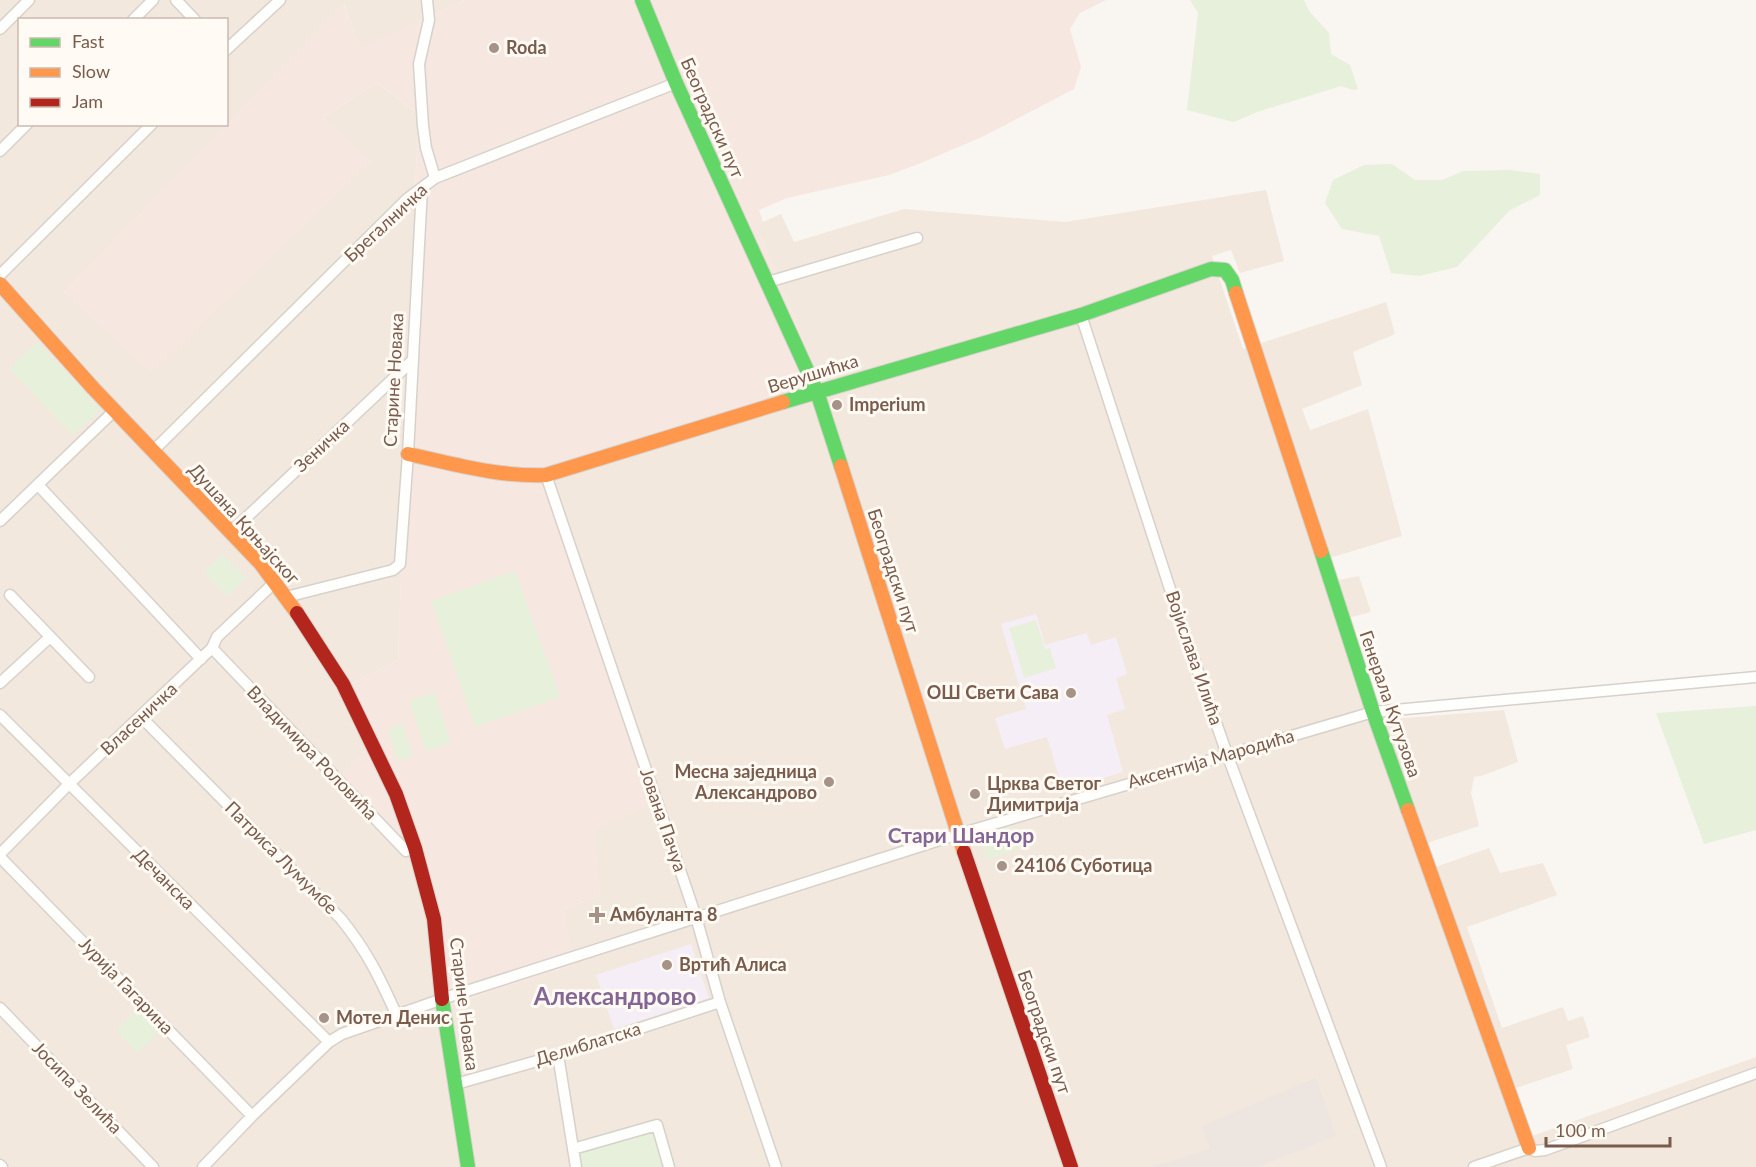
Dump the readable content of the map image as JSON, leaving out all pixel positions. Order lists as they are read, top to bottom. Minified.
{"streets":{"street":["Београдски пут","Брегалничка","Верушићка","Старине Новака","Зеничка","Душана Крњајског","Војислава Илића","Генерала Кутузова","Власеничка","Владимира Роловића","Аксентија Мародића","Јована Пачуа","Патриса Лумумбе","Дечанска","Јурија Гагарина","Делиблатска","Јосипа Зелића"]},"crossings":[["Београдски пут","Брегалничка"],["Београдски пут","Верушићка"],["Београдски пут","Аксентија Мародића"],["Брегалничка","Старине Новака"],["Брегалничка","Душана Крњајског"],["Верушићка","Старине Новака"],["Верушићка","Војислава Илића"],["Верушићка","Генерала Кутузова"],["Верушићка","Јована Пачуа"],["Старине Новака","Зеничка"],["Старине Новака","Душана Крњајског"],["Старине Новака","Владимира Роловића"],["Старине Новака","Аксентија Мародића"],["Старине Новака","Делиблатска"],["Зеничка","Душана Крњајског"],["Душана Крњајског","Власеничка"],["Душана Крњајског","Владимира Роловића"],["Војислава Илића","Аксентија Мародића"],["Генерала Кутузова","Аксентија Мародића"],["Власеничка","Владимира Роловића"],["Власеничка","Патриса Лумумбе"],["Власеничка","Дечанска"],["Власеничка","Јурија Гагарина"],["Аксентија Мародића","Јована Пачуа"],["Аксентија Мародића","Патриса Лумумбе"],["Аксентија Мародића","Дечанска"],["Аксентија Мародића","Јурија Гагарина"],["Јована Пачуа","Делиблатска"]],"districts":["Стари Шандор","Александрово"],"places":{"other":["Roda","Imperium","ОШ Свети Сава","Месна заједница Александрово","Црква Светог Димитрија","24106 Суботица","Вртић Алиса","Мотел Денис"],"health":["Амбуланта 8"]},"legend":["Fast","Slow","Jam"],"scale_bar":"100 m"}
